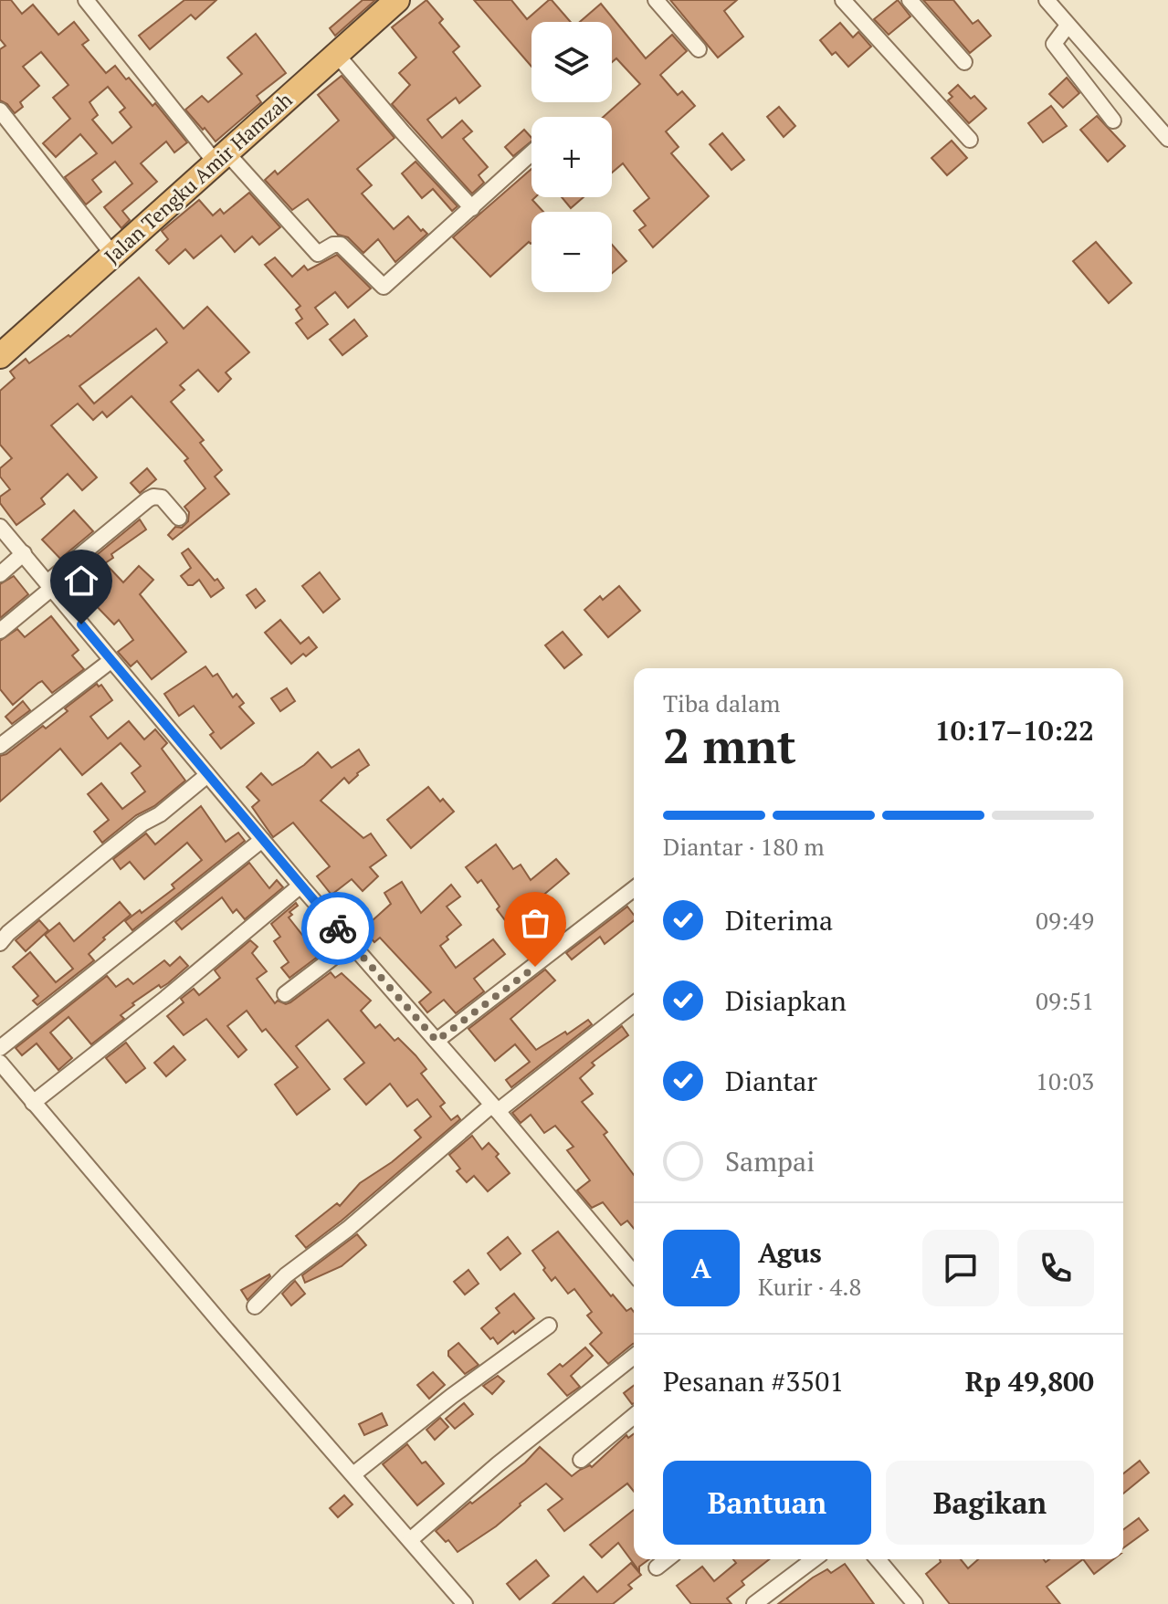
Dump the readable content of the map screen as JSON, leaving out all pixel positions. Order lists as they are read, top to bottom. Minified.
{"streets":{"highway":["Jalan Tengku Amir Hamzah"]},"page":{"map_buttons":["+","−"],"heading":["2 mnt","Tiba dalam","10:17–10:22"],"panel":["Agus","Kurir · 4.8","Pesanan #3501","Rp 49,800"],"bar":"Diantar · 180 m","list":[["Diterima","09:49"],["Disiapkan","09:51"],["Diantar","10:03"],"Sampai"],"round":"A","buttons":["Bantuan","Bagikan"]}}
